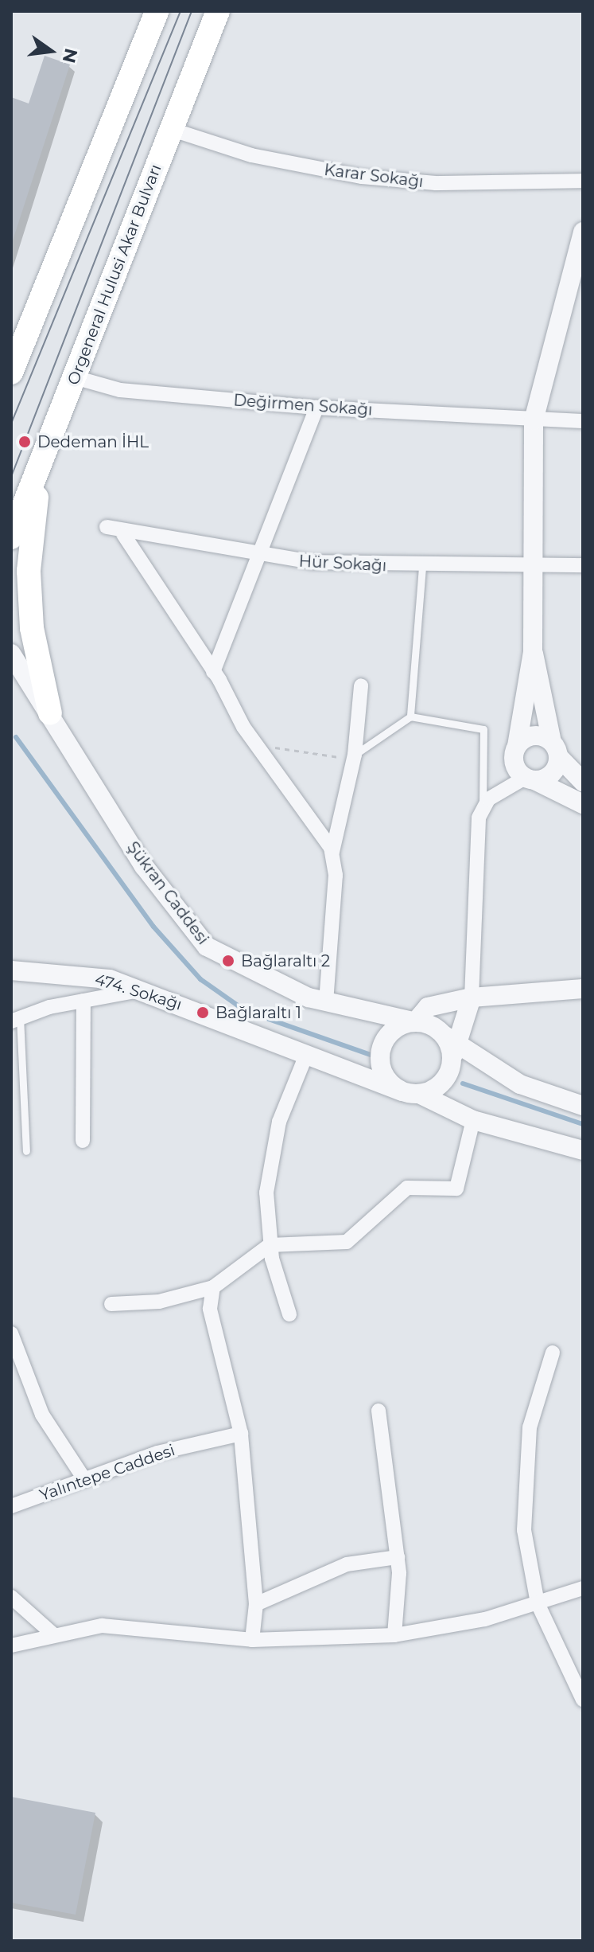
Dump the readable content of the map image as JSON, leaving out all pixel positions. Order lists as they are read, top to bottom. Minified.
{"streets":{"main road":["Orgeneral Hulusi Akar Bulvarı"],"street":["Karar Sokağı","Değirmen Sokağı","Hür Sokağı","Şükran Caddesi","474. Sokağı","Yalıntepe Caddesi"]},"crossings":[["Karar Sokağı","Orgeneral Hulusi Akar Bulvarı"],["Orgeneral Hulusi Akar Bulvarı","Değirmen Sokağı"],["Şükran Caddesi","474. Sokağı"]],"places":["Dedeman İHL","Bağlaraltı 2","Bağlaraltı 1"],"north":"right"}
